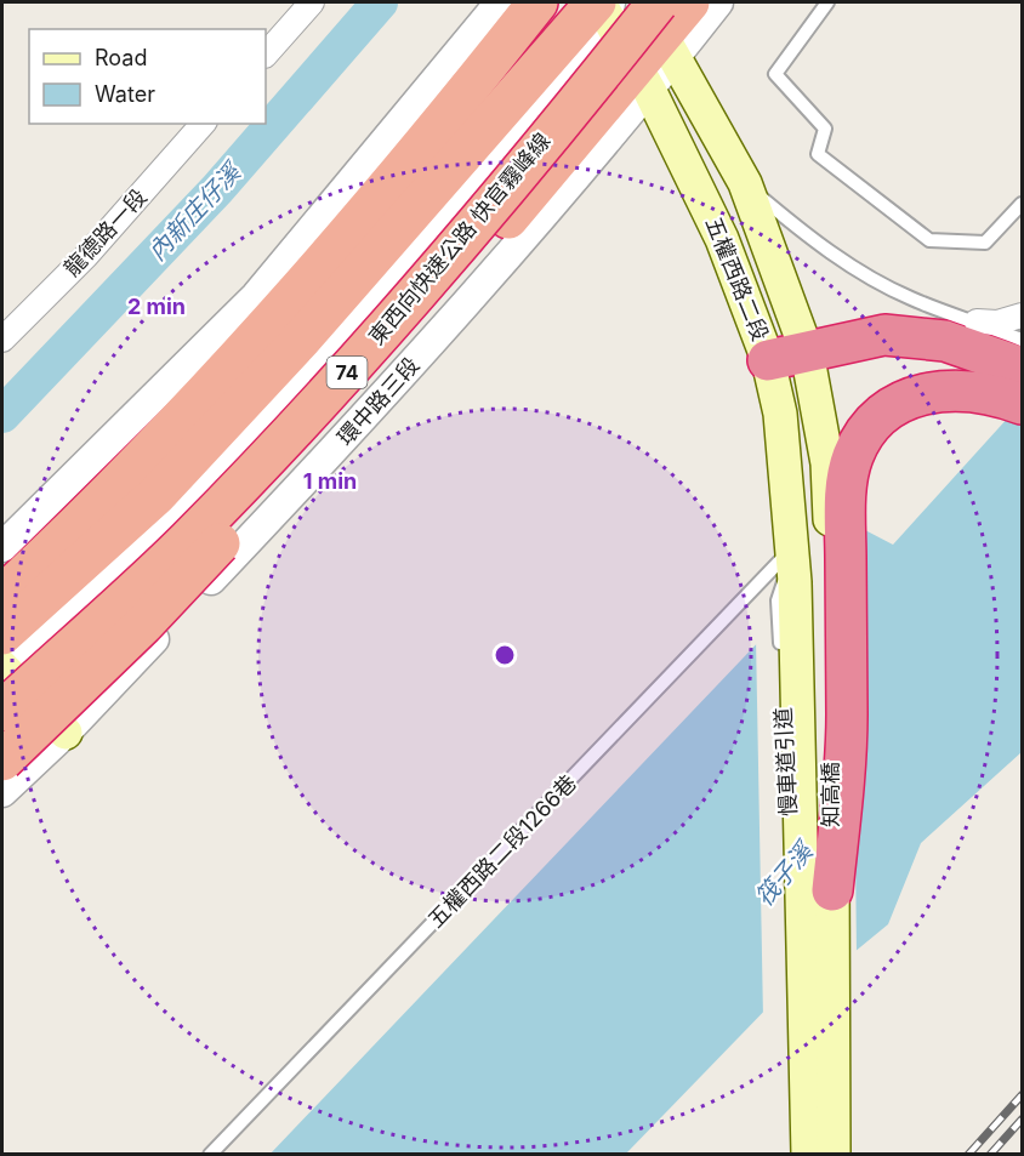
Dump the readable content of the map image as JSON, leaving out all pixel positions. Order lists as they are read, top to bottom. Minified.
{"streets":{"highway":["東西向快速公路 快官霧峰線","74"],"main road":["五權西路二段","知高橋"],"street":["龍德路一段","環中路三段"],"lane":["慢車道引道","五權西路二段1266巷"]},"crossings":[["東西向快速公路 快官霧峰線","五權西路二段"],["五權西路二段","74"],["五權西路二段","環中路三段"],["五權西路二段","知高橋"],["五權西路二段","五權西路二段1266巷"]],"water":["內新庄仔溪","筏子溪"],"legend":["Road","Water"],"rings":["2 min","1 min"]}
